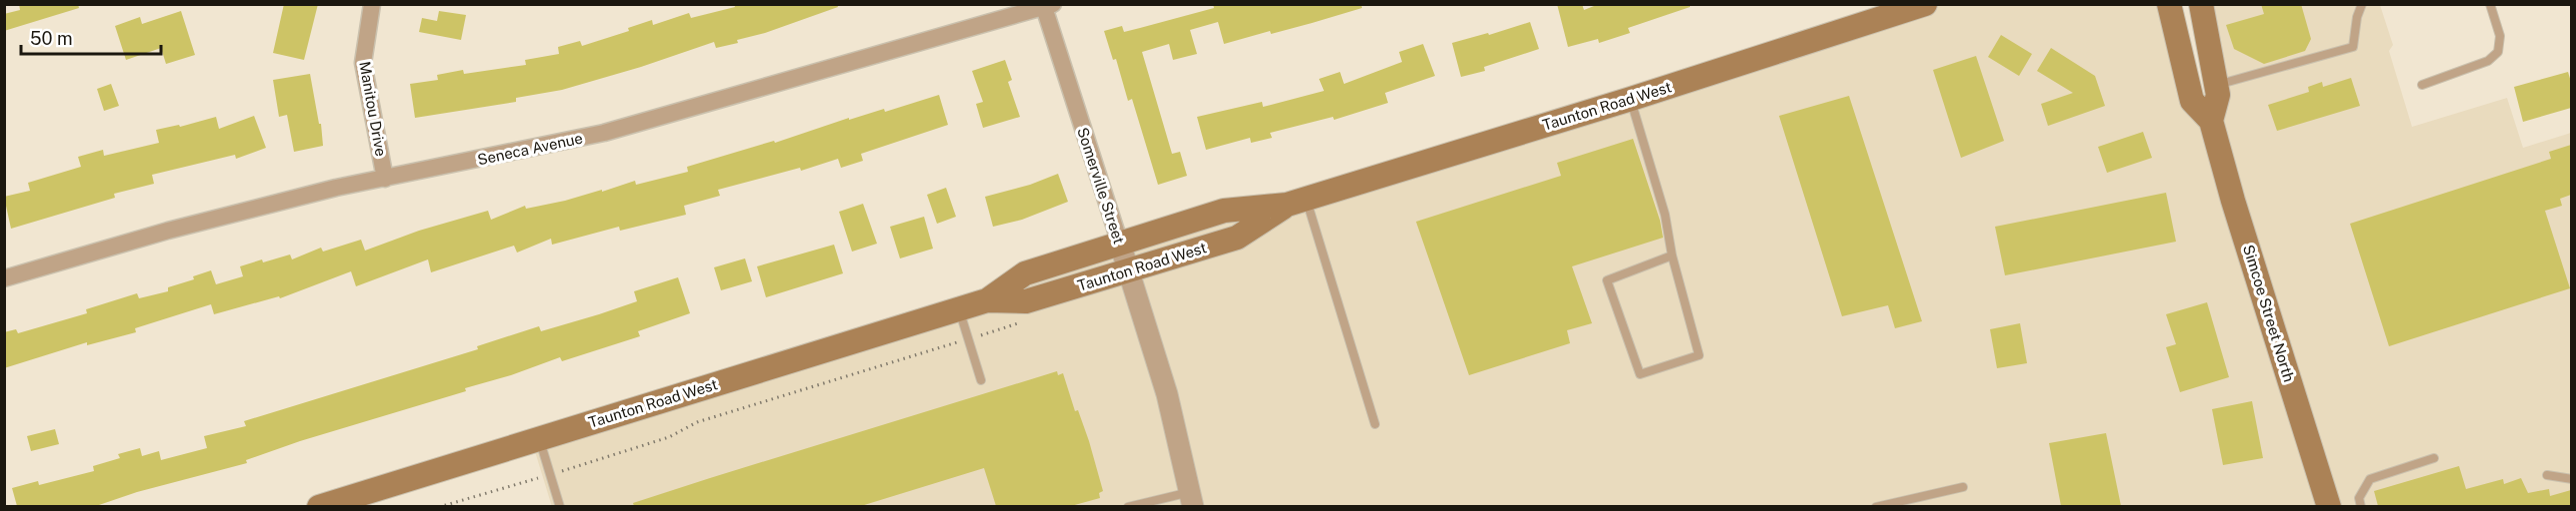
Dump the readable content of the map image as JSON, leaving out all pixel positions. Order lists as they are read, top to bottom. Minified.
{"streets":{"main road":["Taunton Road West","Simcoe Street North"],"street":["Manitou Drive","Seneca Avenue","Somerville Street"]},"crossings":[["Taunton Road West","Somerville Street"],["Manitou Drive","Seneca Avenue"],["Seneca Avenue","Somerville Street"]],"scale_bar":"50 m"}
